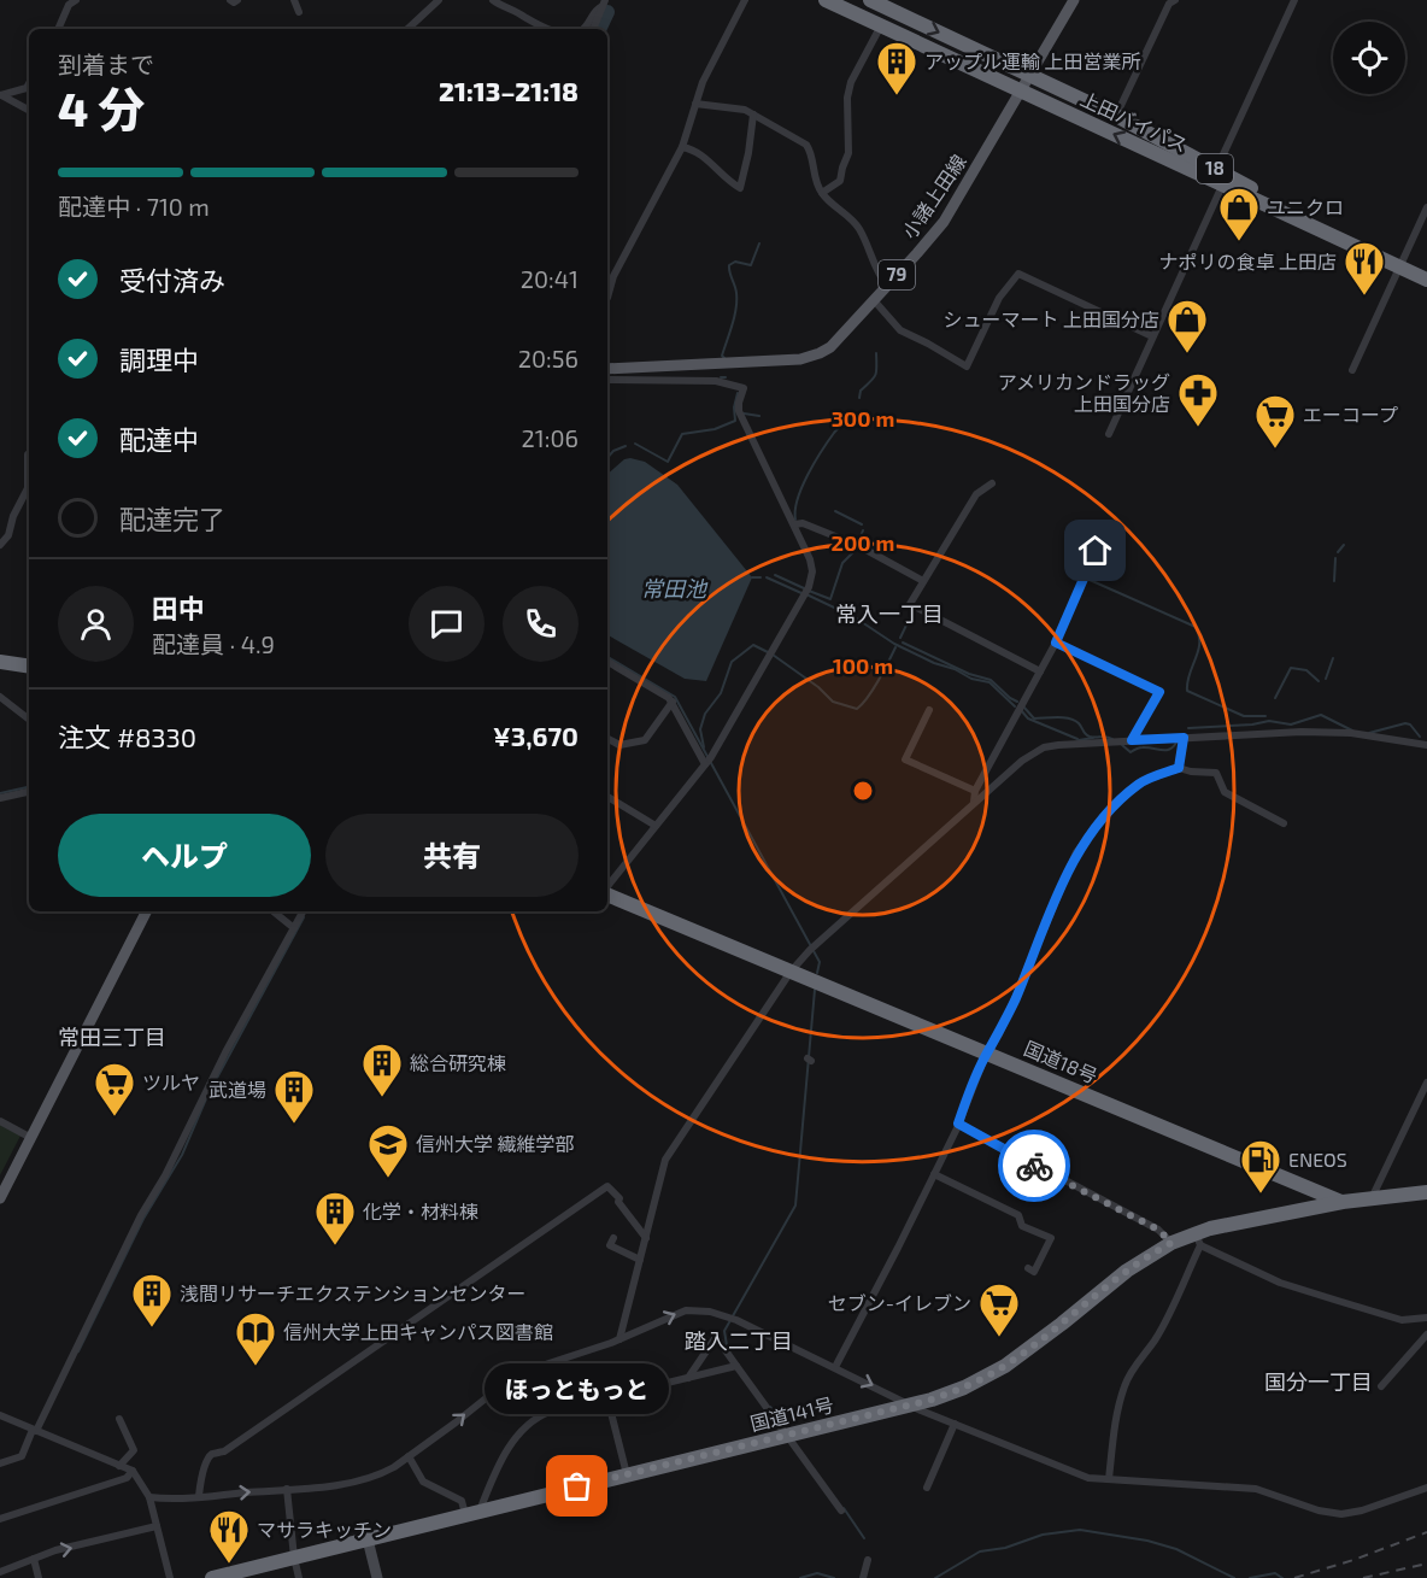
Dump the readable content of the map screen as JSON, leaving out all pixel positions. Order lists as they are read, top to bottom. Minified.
{"streets":{"highway":["上田バイパス","18","国道18号","国道141号"],"main road":["小諸上田線","79"]},"crossings":[["上田バイパス","小諸上田線"],["国道18号","国道141号"]],"districts":["常入一丁目","常田三丁目","踏入二丁目","国分一丁目"],"water":["常田池"],"places":{"building":["アップル運輸 上田営業所","総合研究棟","武道場","化学・材料棟","浅間リサーチエクステンションセンター"],"shop":["ユニクロ","シューマート 上田国分店"],"restaurant":["ナポリの食卓 上田店","マサラキッチン"],"pharmacy":["アメリカンドラッグ 上田国分店"],"supermarket":["エーコープ","ツルヤ","セブン-イレブン"],"school or university":["信州大学 繊維学部"],"fuel station":["ENEOS"],"library":["信州大学上田キャンパス図書館"],"other":["ほっともっと"]},"page":{"heading":["4 分","到着まで","21:13–21:18"],"panel":["田中","配達員 · 4.9","注文 #8330","¥3,670"],"bar":"配達中 · 710 m","list":[["受付済み","20:41"],["調理中","20:56"],["配達中","21:06"],"配達完了"],"buttons":["ヘルプ","共有"],"bubble":"ほっともっと"},"rings":["300 m","200 m","100 m"]}
